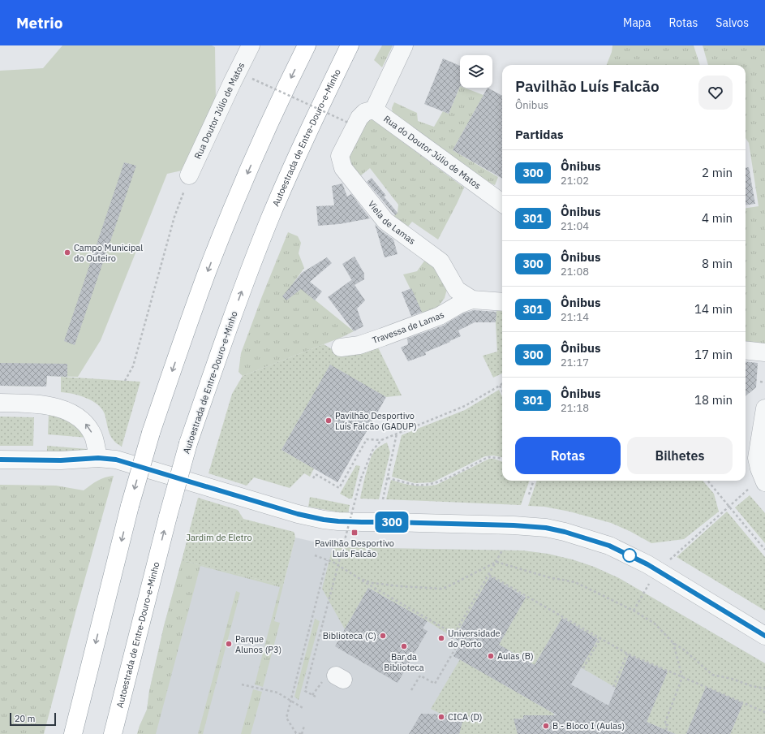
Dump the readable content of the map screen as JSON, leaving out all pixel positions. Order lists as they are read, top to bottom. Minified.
{"streets":{"highway":["Autoestrada de Entre-Douro-e-Minho"],"street":["Rua Doutor Júlio de Matos","Rua do Doutor Júlio de Matos","Viela de Lamas","Travessa de Lamas"]},"crossings":[["Rua do Doutor Júlio de Matos","Viela de Lamas"],["Viela de Lamas","Travessa de Lamas"]],"parks":["Jardim de Eletro"],"places":{"other":["Campo Municipal do Outeiro","Pavilhão Desportivo Luís Falcão (GADUP)","Biblioteca (C)","Universidade do Porto","Parque Alunos (P3)","Bar da Biblioteca","Aulas (B)","CICA (D)","B - Bloco I (Aulas)"],"transit":["Pavilhão Desportivo Luís Falcão"]},"lines":["bus line 300"],"scale_bar":"20 m","page":{"header":"Metrio","nav":["Mapa","Rotas","Salvos"],"on_map":"300","heading":[["Pavilhão Luís Falcão","Ônibus"],"Partidas"],"list":[{"mark":"300","name":"Ônibus","note":"21:02","value":"2 min"},{"mark":"301","name":"Ônibus","note":"21:04","value":"4 min"},{"mark":"300","name":"Ônibus","note":"21:08","value":"8 min"},{"mark":"301","name":"Ônibus","note":"21:14","value":"14 min"},{"mark":"300","name":"Ônibus","note":"21:17","value":"17 min"},{"mark":"301","name":"Ônibus","note":"21:18","value":"18 min"}],"buttons":["Rotas","Bilhetes"],"scale":"20 m"}}
